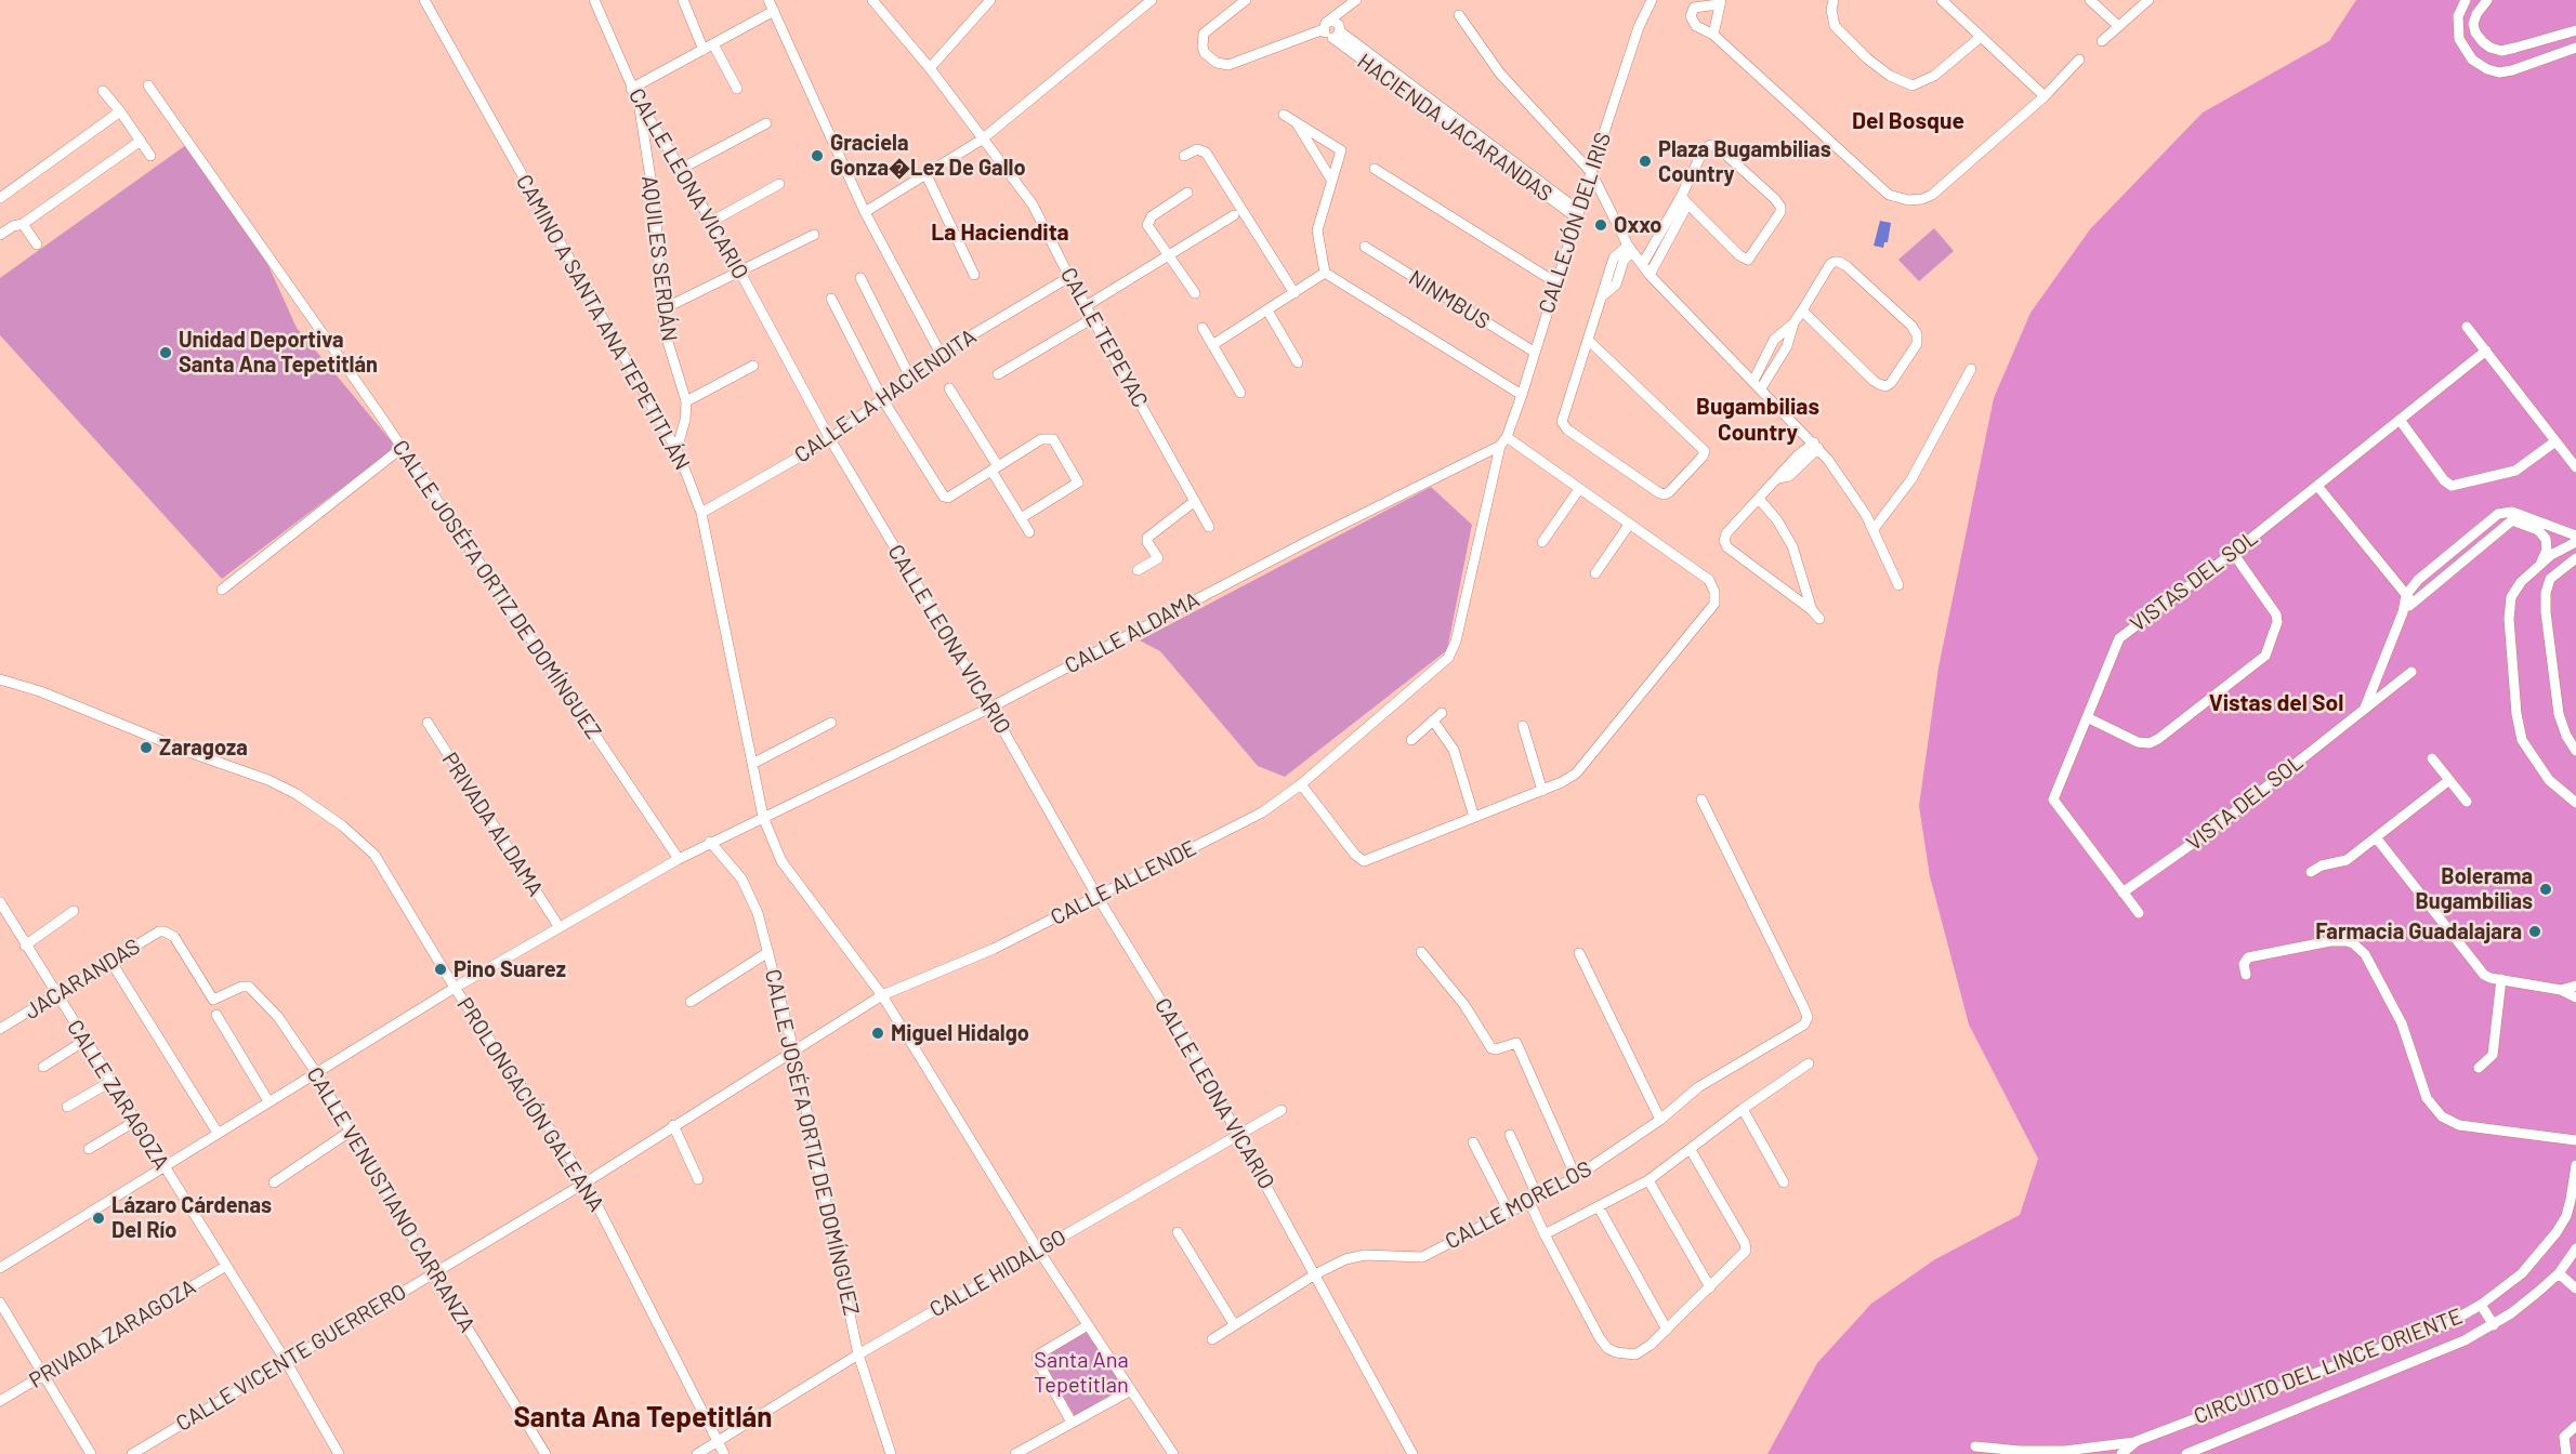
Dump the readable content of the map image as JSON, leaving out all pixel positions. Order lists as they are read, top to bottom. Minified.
{"streets":{"street":["HACIENDA JACARANDAS","CALLE LEONA VICARIO","CALLEJÓN DEL IRIS","AQUILES SERDÁN","NINMBUS","CAMINO A SANTA ANA TEPETITLÁN","CALLE TEPEYAC","CALLE LA HACIENDITA","VISTAS DEL SOL","CALLE JOSÉFA ORTIZ DE DOMÍNGUEZ","CALLE ALDAMA","VISTA DEL SOL","PRIVADA ALDAMA","CALLE ALLENDE","JACARANDAS","CALLE ZARAGOZA","PROLONGACIÓN GALEANA","CALLE VENUSTIANO CARRANZA","CALLE MORELOS","CALLE HIDALGO","PRIVADA ZARAGOZA","CALLE VICENTE GUERRERO","CIRCUITO DEL LINCE ORIENTE"]},"crossings":[["HACIENDA JACARANDAS","CALLEJÓN DEL IRIS"],["CALLE LEONA VICARIO","AQUILES SERDÁN"],["CALLE LEONA VICARIO","CALLE LA HACIENDITA"],["CALLE LEONA VICARIO","CALLE ALDAMA"],["CALLE LEONA VICARIO","CALLE ALLENDE"],["CALLE LEONA VICARIO","CALLE MORELOS"],["CALLE LEONA VICARIO","CALLE HIDALGO"],["CALLEJÓN DEL IRIS","NINMBUS"],["CALLEJÓN DEL IRIS","CALLE ALDAMA"],["CALLEJÓN DEL IRIS","CALLE ALLENDE"],["AQUILES SERDÁN","CAMINO A SANTA ANA TEPETITLÁN"],["CAMINO A SANTA ANA TEPETITLÁN","CALLE LA HACIENDITA"],["CAMINO A SANTA ANA TEPETITLÁN","CALLE ALDAMA"],["CAMINO A SANTA ANA TEPETITLÁN","CALLE ALLENDE"],["CAMINO A SANTA ANA TEPETITLÁN","CALLE HIDALGO"],["CALLE TEPEYAC","CALLE LA HACIENDITA"],["VISTAS DEL SOL","VISTA DEL SOL"],["CALLE JOSÉFA ORTIZ DE DOMÍNGUEZ","CALLE ALLENDE"],["CALLE JOSÉFA ORTIZ DE DOMÍNGUEZ","CALLE HIDALGO"],["CALLE ALDAMA","CALLE ALLENDE"],["CALLE ALLENDE","PROLONGACIÓN GALEANA"],["CALLE ALLENDE","CALLE VICENTE GUERRERO"],["JACARANDAS","CALLE ZARAGOZA"],["JACARANDAS","CALLE VENUSTIANO CARRANZA"],["CALLE ZARAGOZA","PRIVADA ZARAGOZA"],["CALLE ZARAGOZA","CALLE VICENTE GUERRERO"],["PROLONGACIÓN GALEANA","CALLE HIDALGO"],["PROLONGACIÓN GALEANA","CALLE VICENTE GUERRERO"],["CALLE VENUSTIANO CARRANZA","CALLE VICENTE GUERRERO"]],"districts":["Del Bosque","La Haciendita","Bugambilias Country","Vistas del Sol","Santa Ana Tepetitlán"],"parks":["Santa Ana Tepetitlan"],"places":["Graciela Gonza�Lez De Gallo","Plaza Bugambilias Country","Oxxo","Unidad Deportiva Santa Ana Tepetitlán","Zaragoza","Bolerama Bugambilias","Farmacia Guadalajara","Pino Suarez","Miguel Hidalgo","Lázaro Cárdenas Del Río"]}
